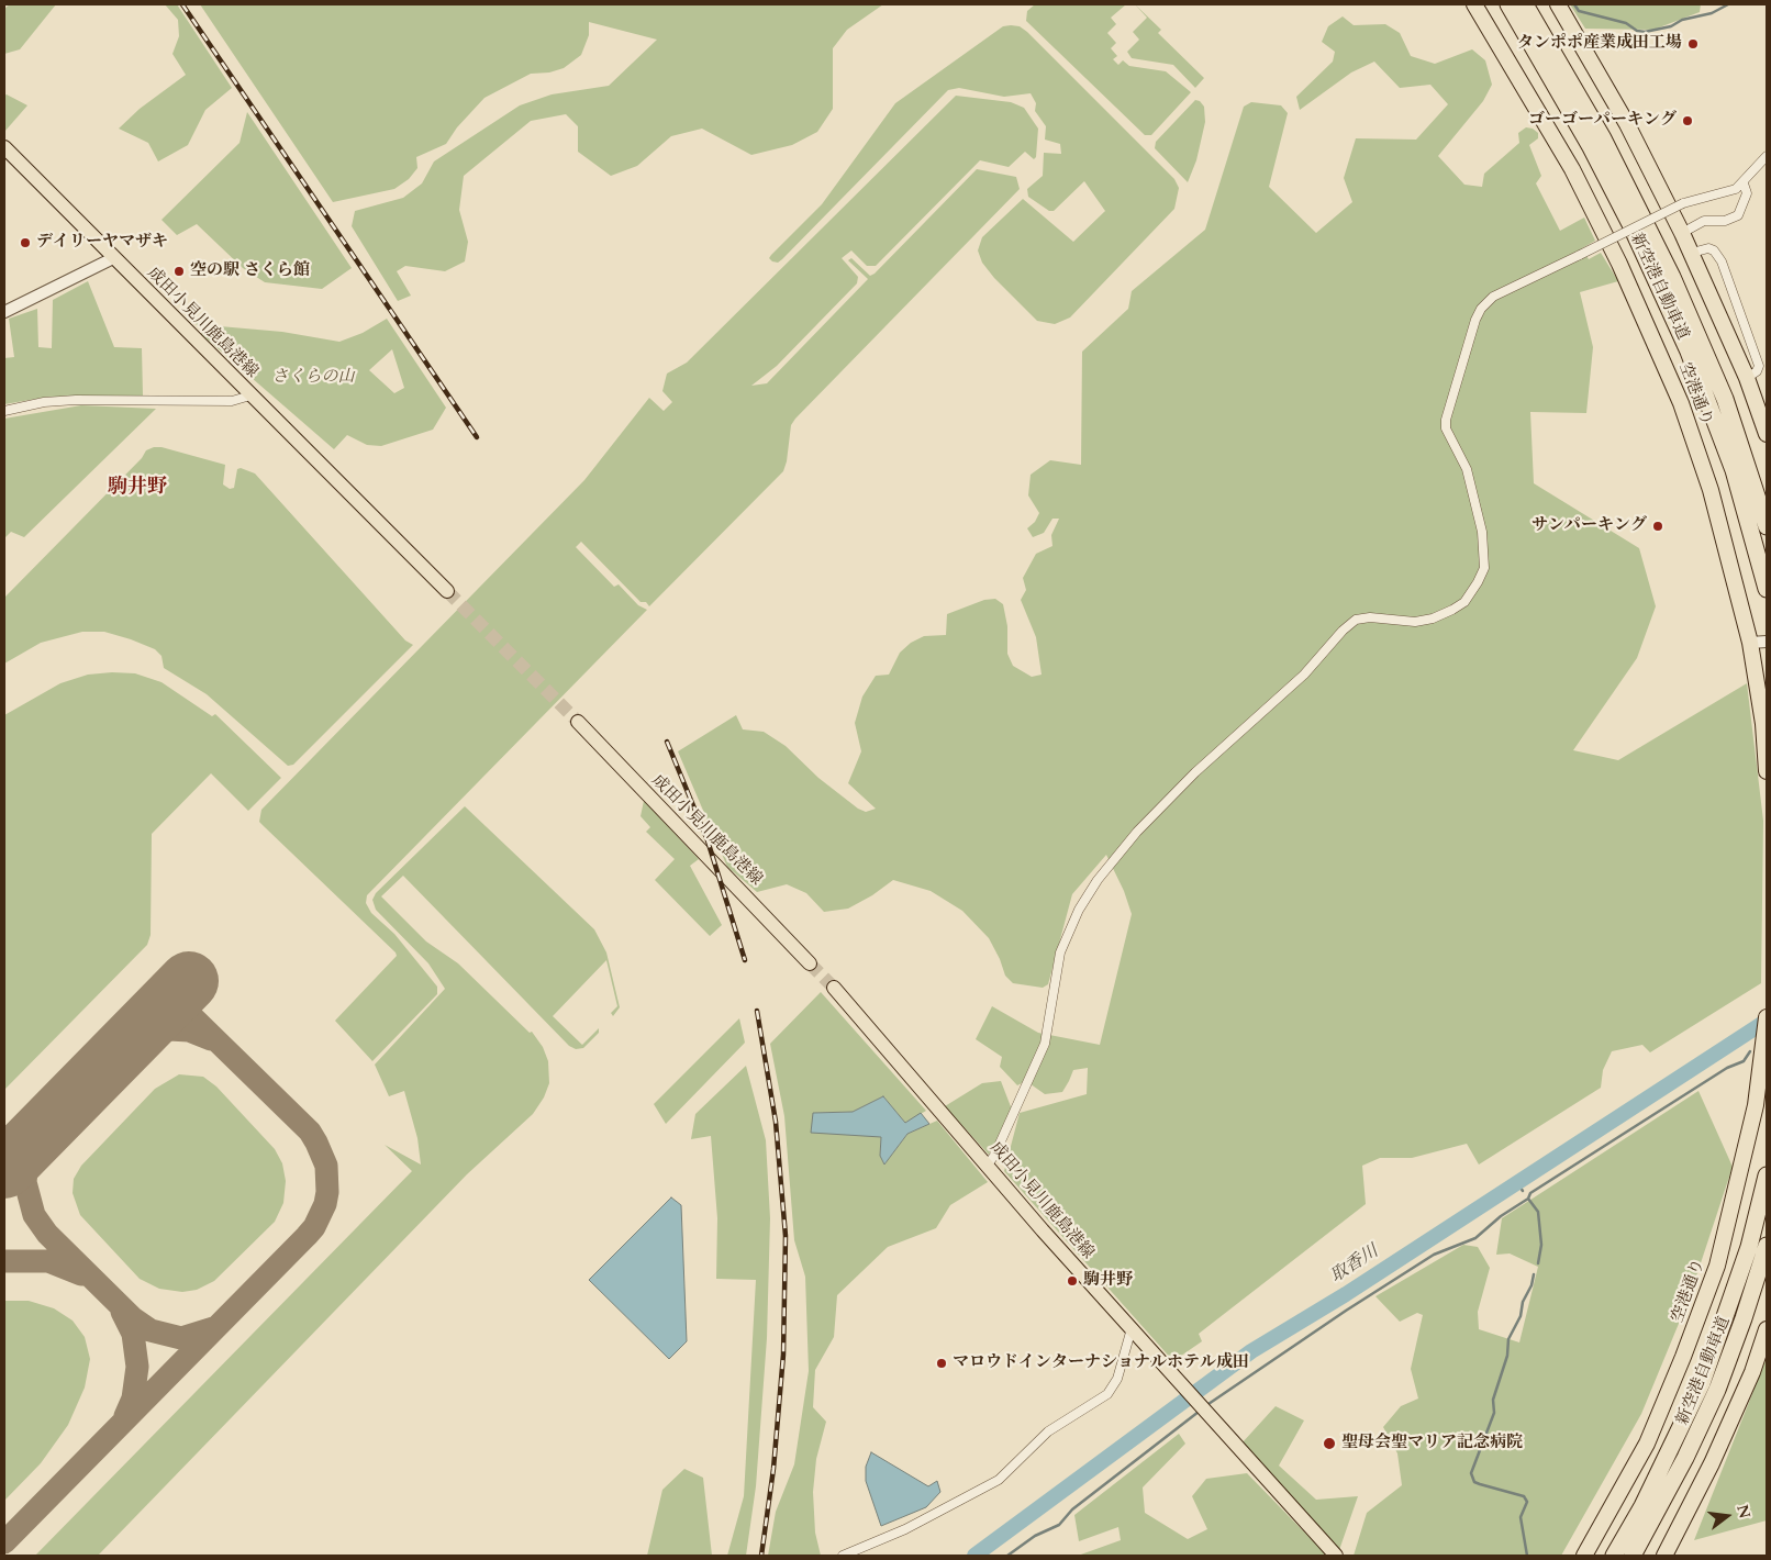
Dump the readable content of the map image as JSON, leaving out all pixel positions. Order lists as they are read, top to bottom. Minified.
{"streets":{"highway":["新空港自動車道","空港通り"],"main road":["成田小見川鹿島港線"]},"districts":["駒井野"],"water":["取香川"],"parks":["さくらの山"],"places":["タンポポ産業成田工場","ゴーゴーパーキング","デイリーヤマザキ","空の駅 さくら館","サンパーキング","駒井野","マロウドインターナショナルホテル成田","聖母会聖マリア記念病院"],"north":"right"}
